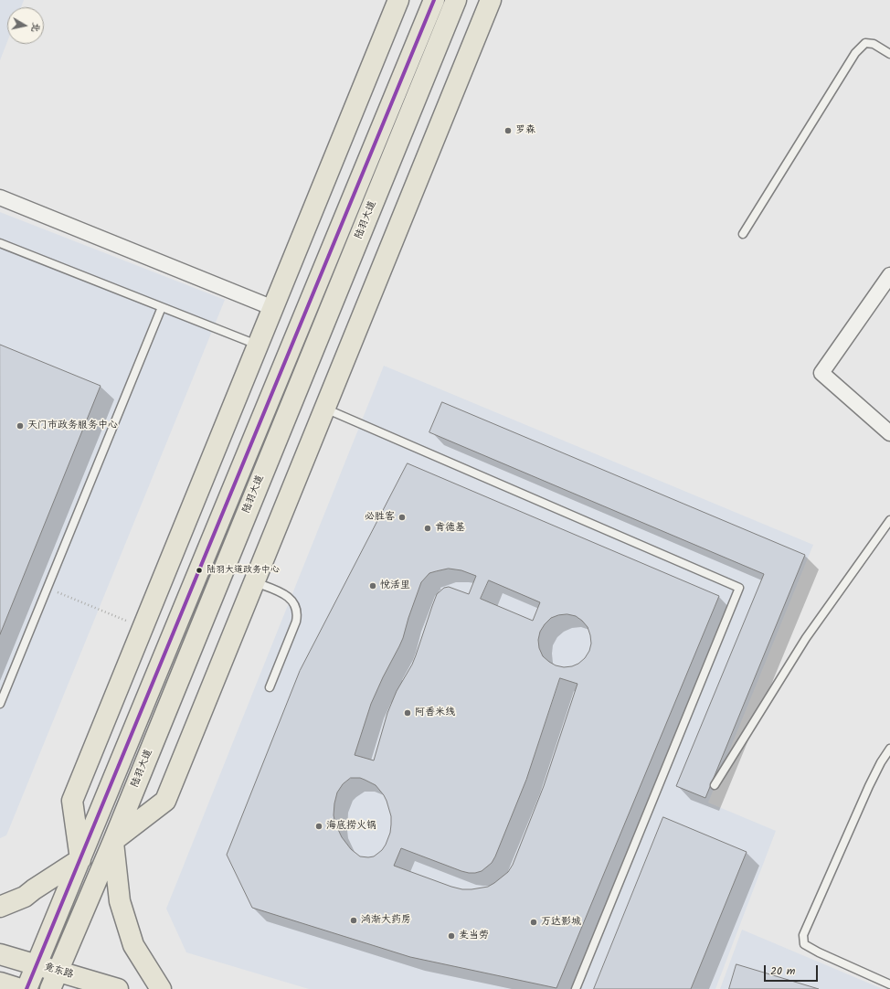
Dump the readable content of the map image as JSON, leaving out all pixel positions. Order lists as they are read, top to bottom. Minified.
{"streets":{"main road":["陆羽大道","竟东路"]},"crossings":[["陆羽大道","竟东路"]],"places":["罗森","天门市政务服务中心","必胜客","肯德基","陆羽大道政务中心","悦活里","阿香米线","海底捞火锅","鸿渐大药房","万达影城","麦当劳"],"scale_bar":"20 m","north":"right"}
